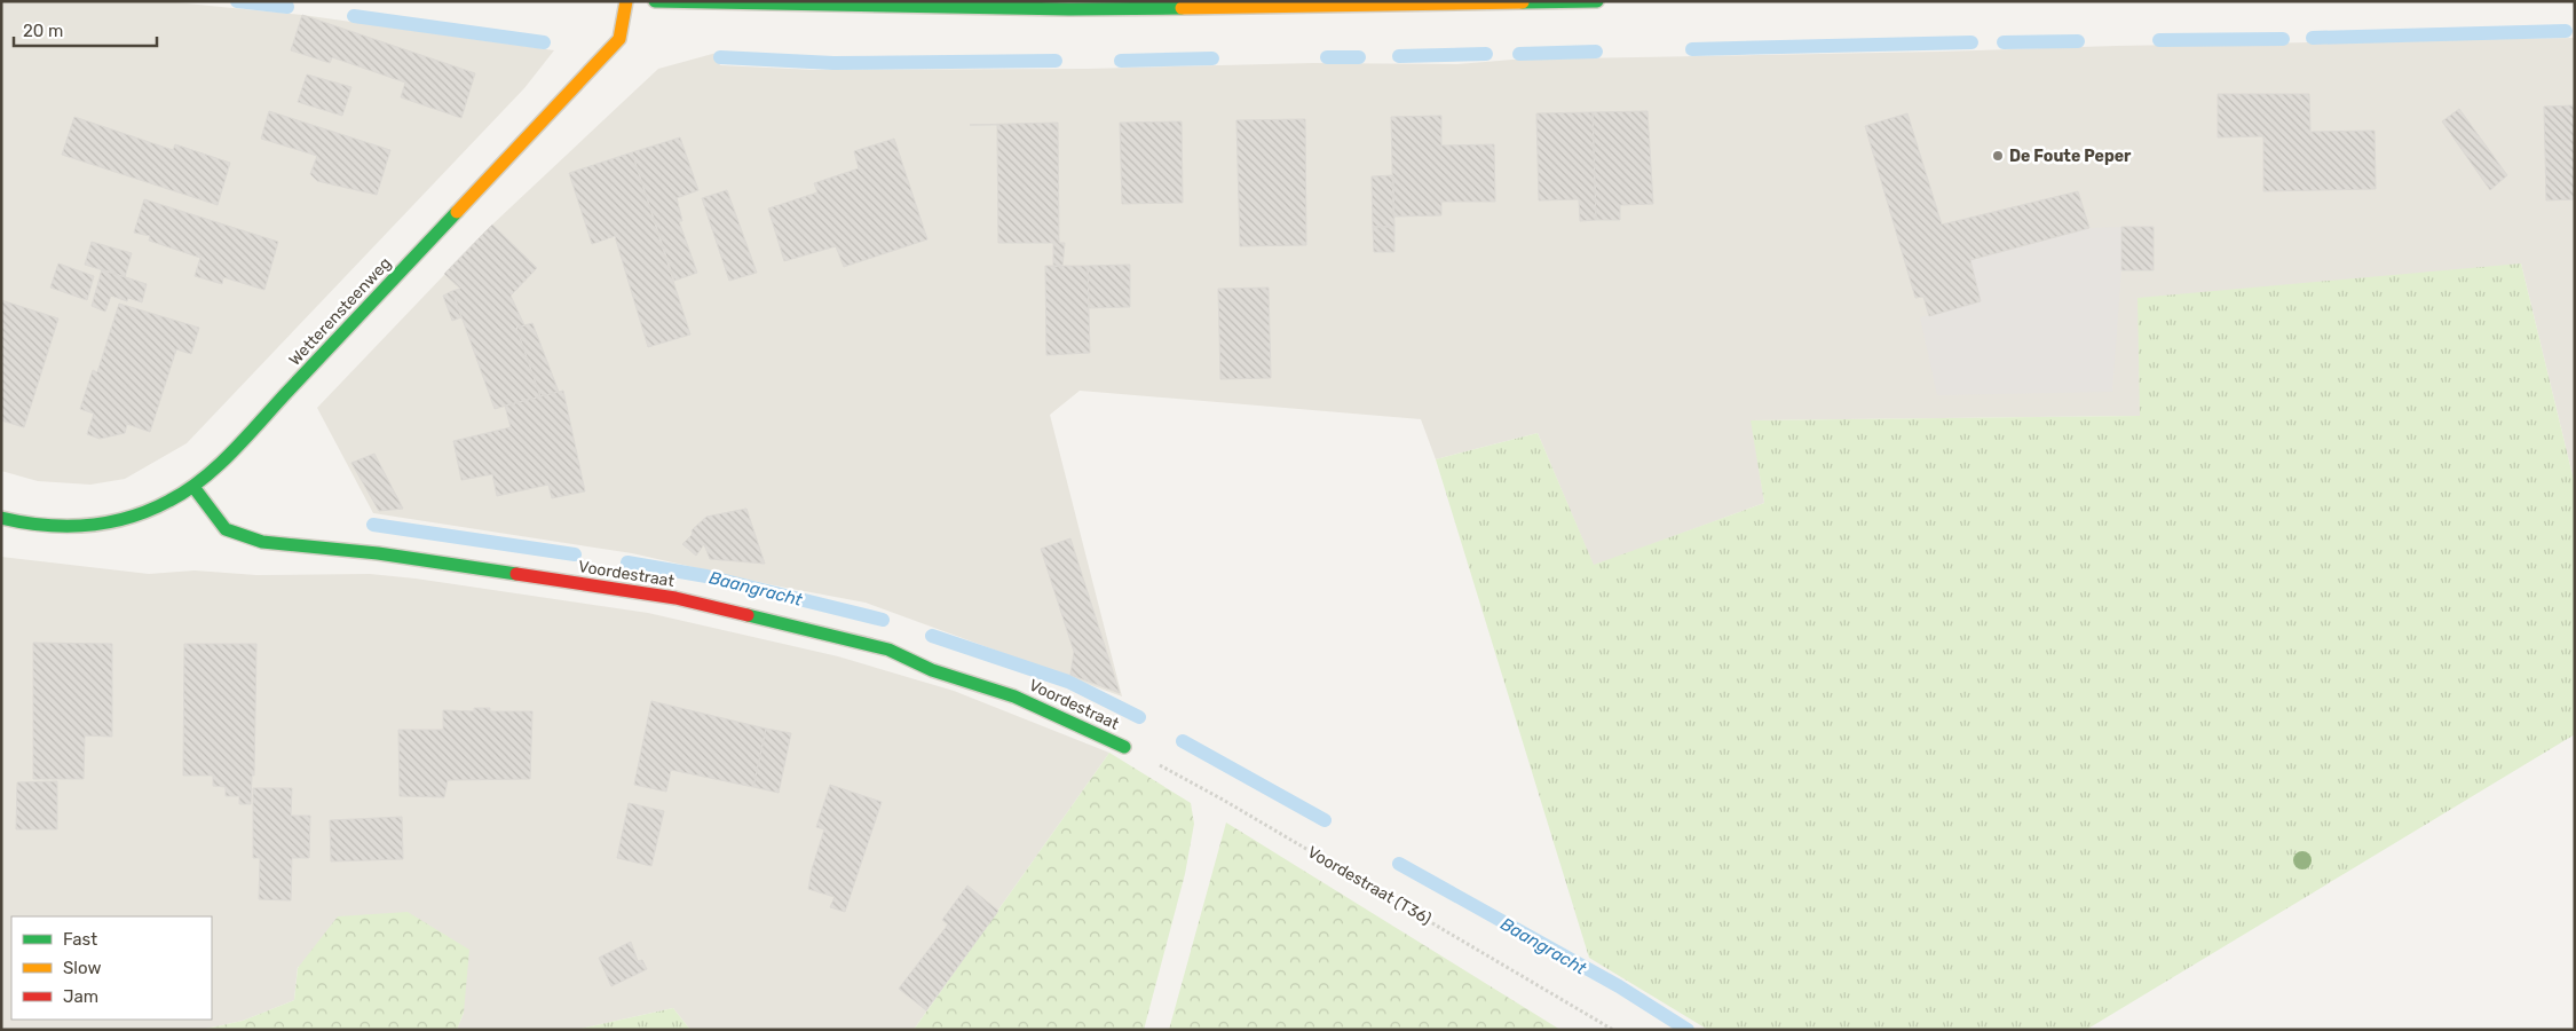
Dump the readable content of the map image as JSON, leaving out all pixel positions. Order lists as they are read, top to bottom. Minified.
{"streets":{"street":["Wetterensteenweg","Voordestraat"],"path":["Voordestraat (T36)"]},"crossings":[["Wetterensteenweg","Voordestraat"],["Voordestraat","Voordestraat (T36)"]],"water":["Baangracht"],"places":["De Foute Peper"],"legend":["Fast","Slow","Jam"],"scale_bar":"20 m"}
